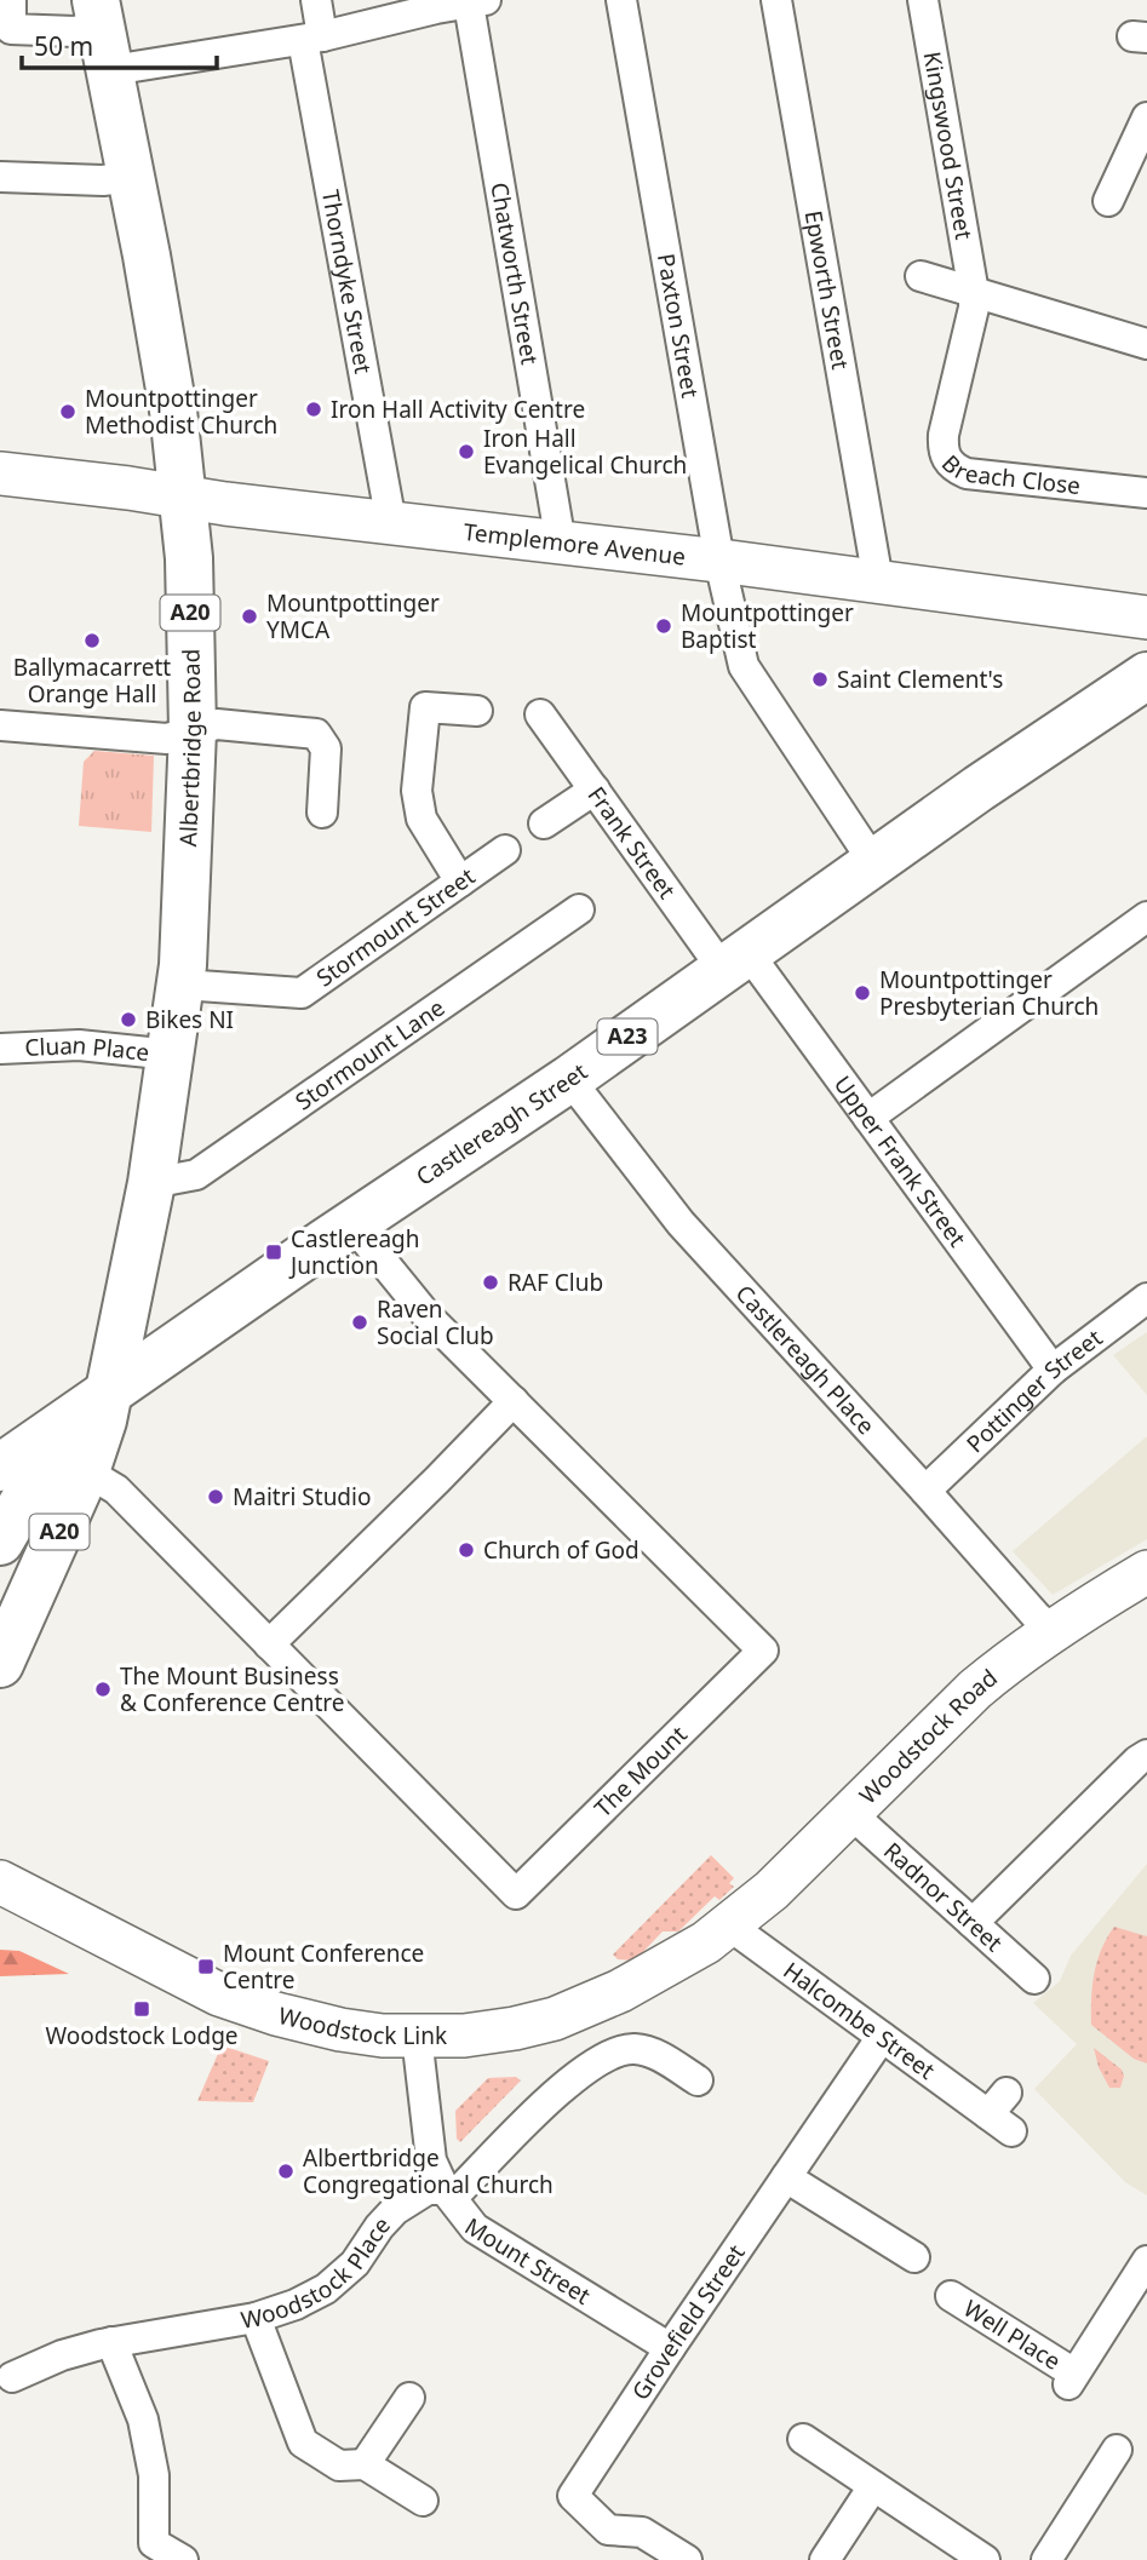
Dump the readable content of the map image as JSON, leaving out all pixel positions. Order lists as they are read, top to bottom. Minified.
{"streets":{"main road":["A20","Albertbridge Road","A23","Castlereagh Street"],"street":["Kingswood Street","Chatworth Street","Thorndyke Street","Epworth Street","Paxton Street","Breach Close","Templemore Avenue","Frank Street","Stormount Street","Cluan Place","Stormount Lane","Upper Frank Street","Castlereagh Place","Pottinger Street","Woodstock Road","The Mount","Radnor Street","Halcombe Street","Woodstock Link","Mount Street","Woodstock Place","Grovefield Street","Well Place"]},"crossings":[["Kingswood Street","Breach Close"],["Chatworth Street","Templemore Avenue"],["Thorndyke Street","Templemore Avenue"],["Epworth Street","Templemore Avenue"],["Paxton Street","Templemore Avenue"],["Paxton Street","Castlereagh Street"],["Templemore Avenue","Albertbridge Road"],["A20","The Mount"],["Albertbridge Road","Stormount Street"],["Albertbridge Road","A23"],["Albertbridge Road","Cluan Place"],["Albertbridge Road","Stormount Lane"],["Albertbridge Road","Castlereagh Street"],["Frank Street","Castlereagh Street"],["Frank Street","Upper Frank Street"],["A23","Castlereagh Street"],["Castlereagh Street","Upper Frank Street"],["Castlereagh Street","Castlereagh Place"],["Castlereagh Street","The Mount"],["Upper Frank Street","Pottinger Street"],["Castlereagh Place","Pottinger Street"],["Castlereagh Place","Woodstock Road"],["Woodstock Road","Radnor Street"],["Woodstock Road","Halcombe Street"],["Woodstock Road","Woodstock Link"],["Halcombe Street","Woodstock Link"],["Halcombe Street","Grovefield Street"],["Woodstock Link","Mount Street"],["Mount Street","Woodstock Place"],["Mount Street","Grovefield Street"]],"places":{"other":["Iron Hall Activity Centre","Mountpottinger Methodist Church","Iron Hall Evangelical Church","Mountpottinger YMCA","Mountpottinger Baptist","Ballymacarrett Orange Hall","Saint Clement's","Mountpottinger Presbyterian Church","Bikes NI","RAF Club","Raven Social Club","Maitri Studio","Church of God","The Mount Business & Conference Centre","Albertbridge Congregational Church"],"transit":["Castlereagh Junction","Mount Conference Centre","Woodstock Lodge"]},"scale_bar":"50 m"}
